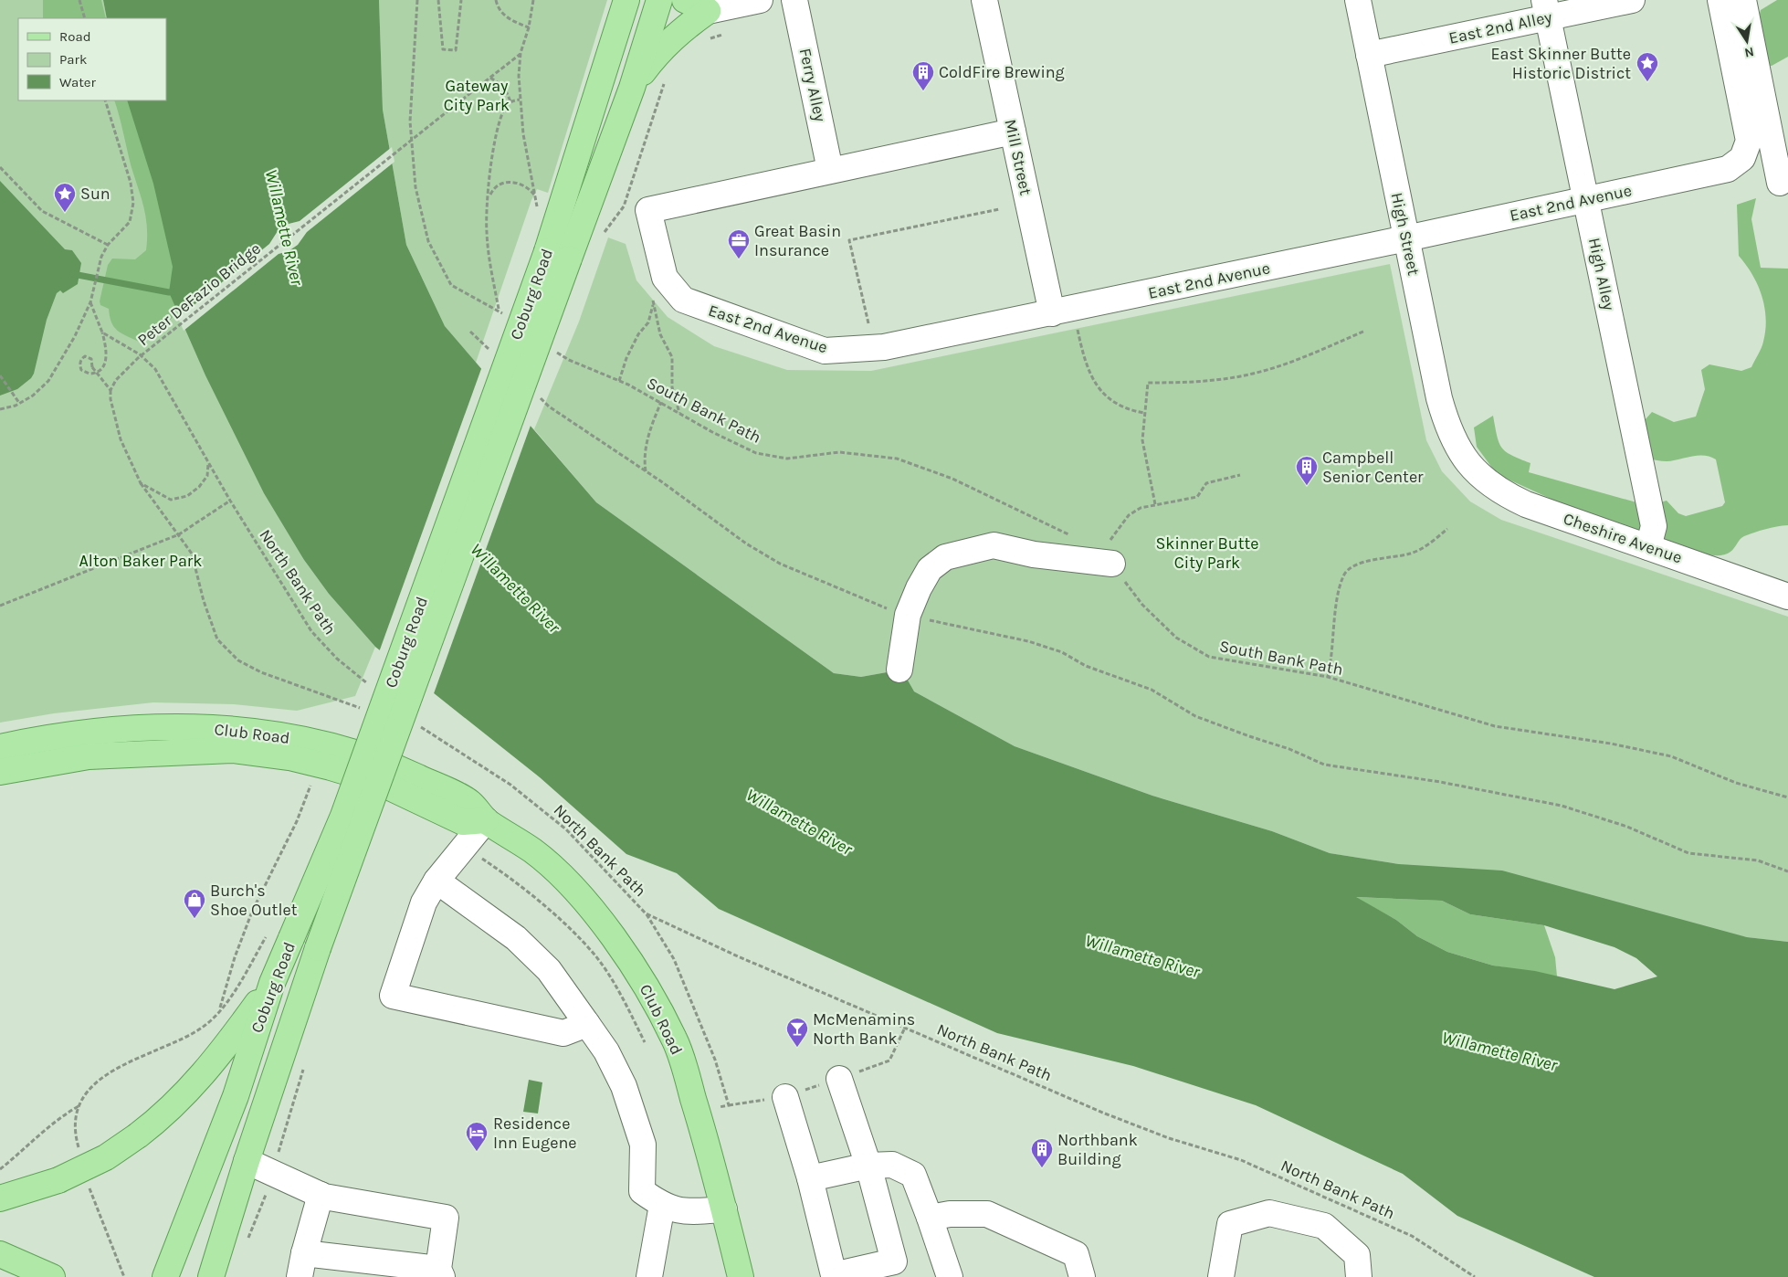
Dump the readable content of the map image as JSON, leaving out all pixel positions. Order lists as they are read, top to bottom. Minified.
{"streets":{"main road":["Coburg Road","Club Road"],"street":["East 2nd Alley","Ferry Alley","Mill Street","East 2nd Avenue","High Street","High Alley","Cheshire Avenue"],"path":["Peter DeFazio Bridge","South Bank Path","North Bank Path"]},"crossings":[["East 2nd Alley","High Street"],["East 2nd Alley","High Alley"],["Ferry Alley","East 2nd Avenue"],["Mill Street","East 2nd Avenue"],["East 2nd Avenue","High Street"],["East 2nd Avenue","High Alley"],["High Street","Cheshire Avenue"],["High Alley","Cheshire Avenue"]],"water":["Willamette River"],"parks":["Gateway City Park","Skinner Butte City Park","Alton Baker Park"],"places":{"place":["East Skinner Butte Historic District","Sun"],"building":["ColdFire Brewing","Campbell Senior Center","Northbank Building"],"office":["Great Basin Insurance"],"shop":["Burch's Shoe Outlet"],"bar":["McMenamins North Bank"],"hotel":["Residence Inn Eugene"]},"legend":["Road","Park","Water"],"north":"bottom"}
